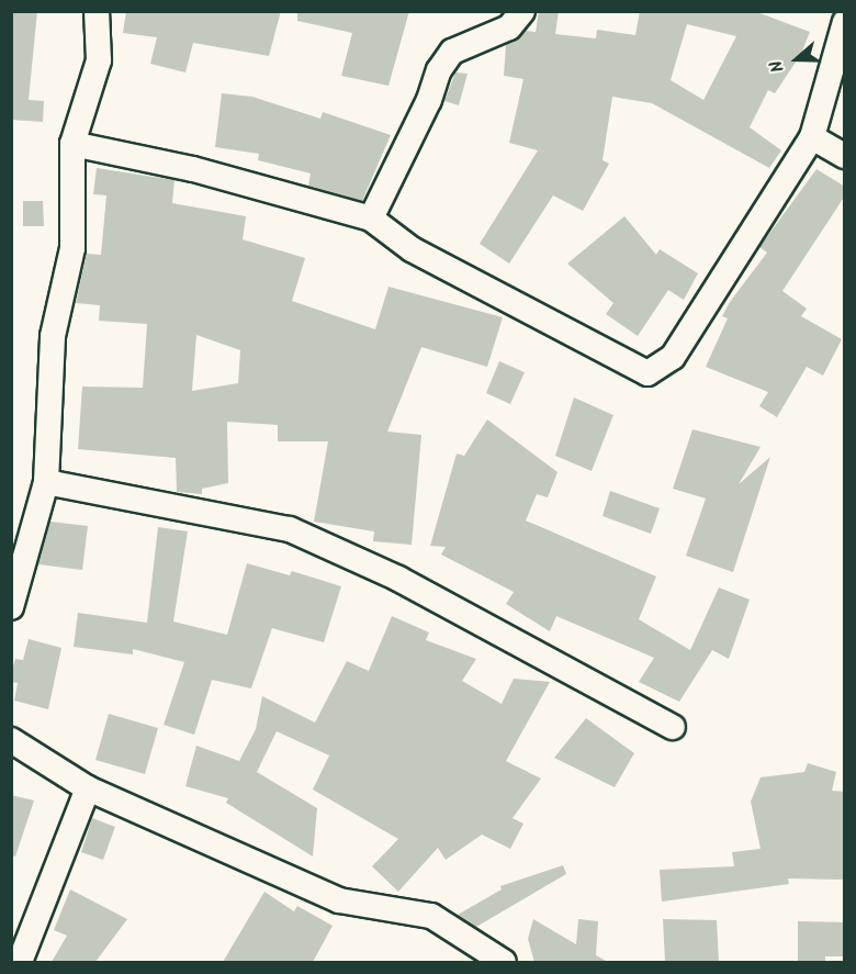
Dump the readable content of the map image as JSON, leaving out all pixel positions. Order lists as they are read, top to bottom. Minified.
{"north":"left"}
